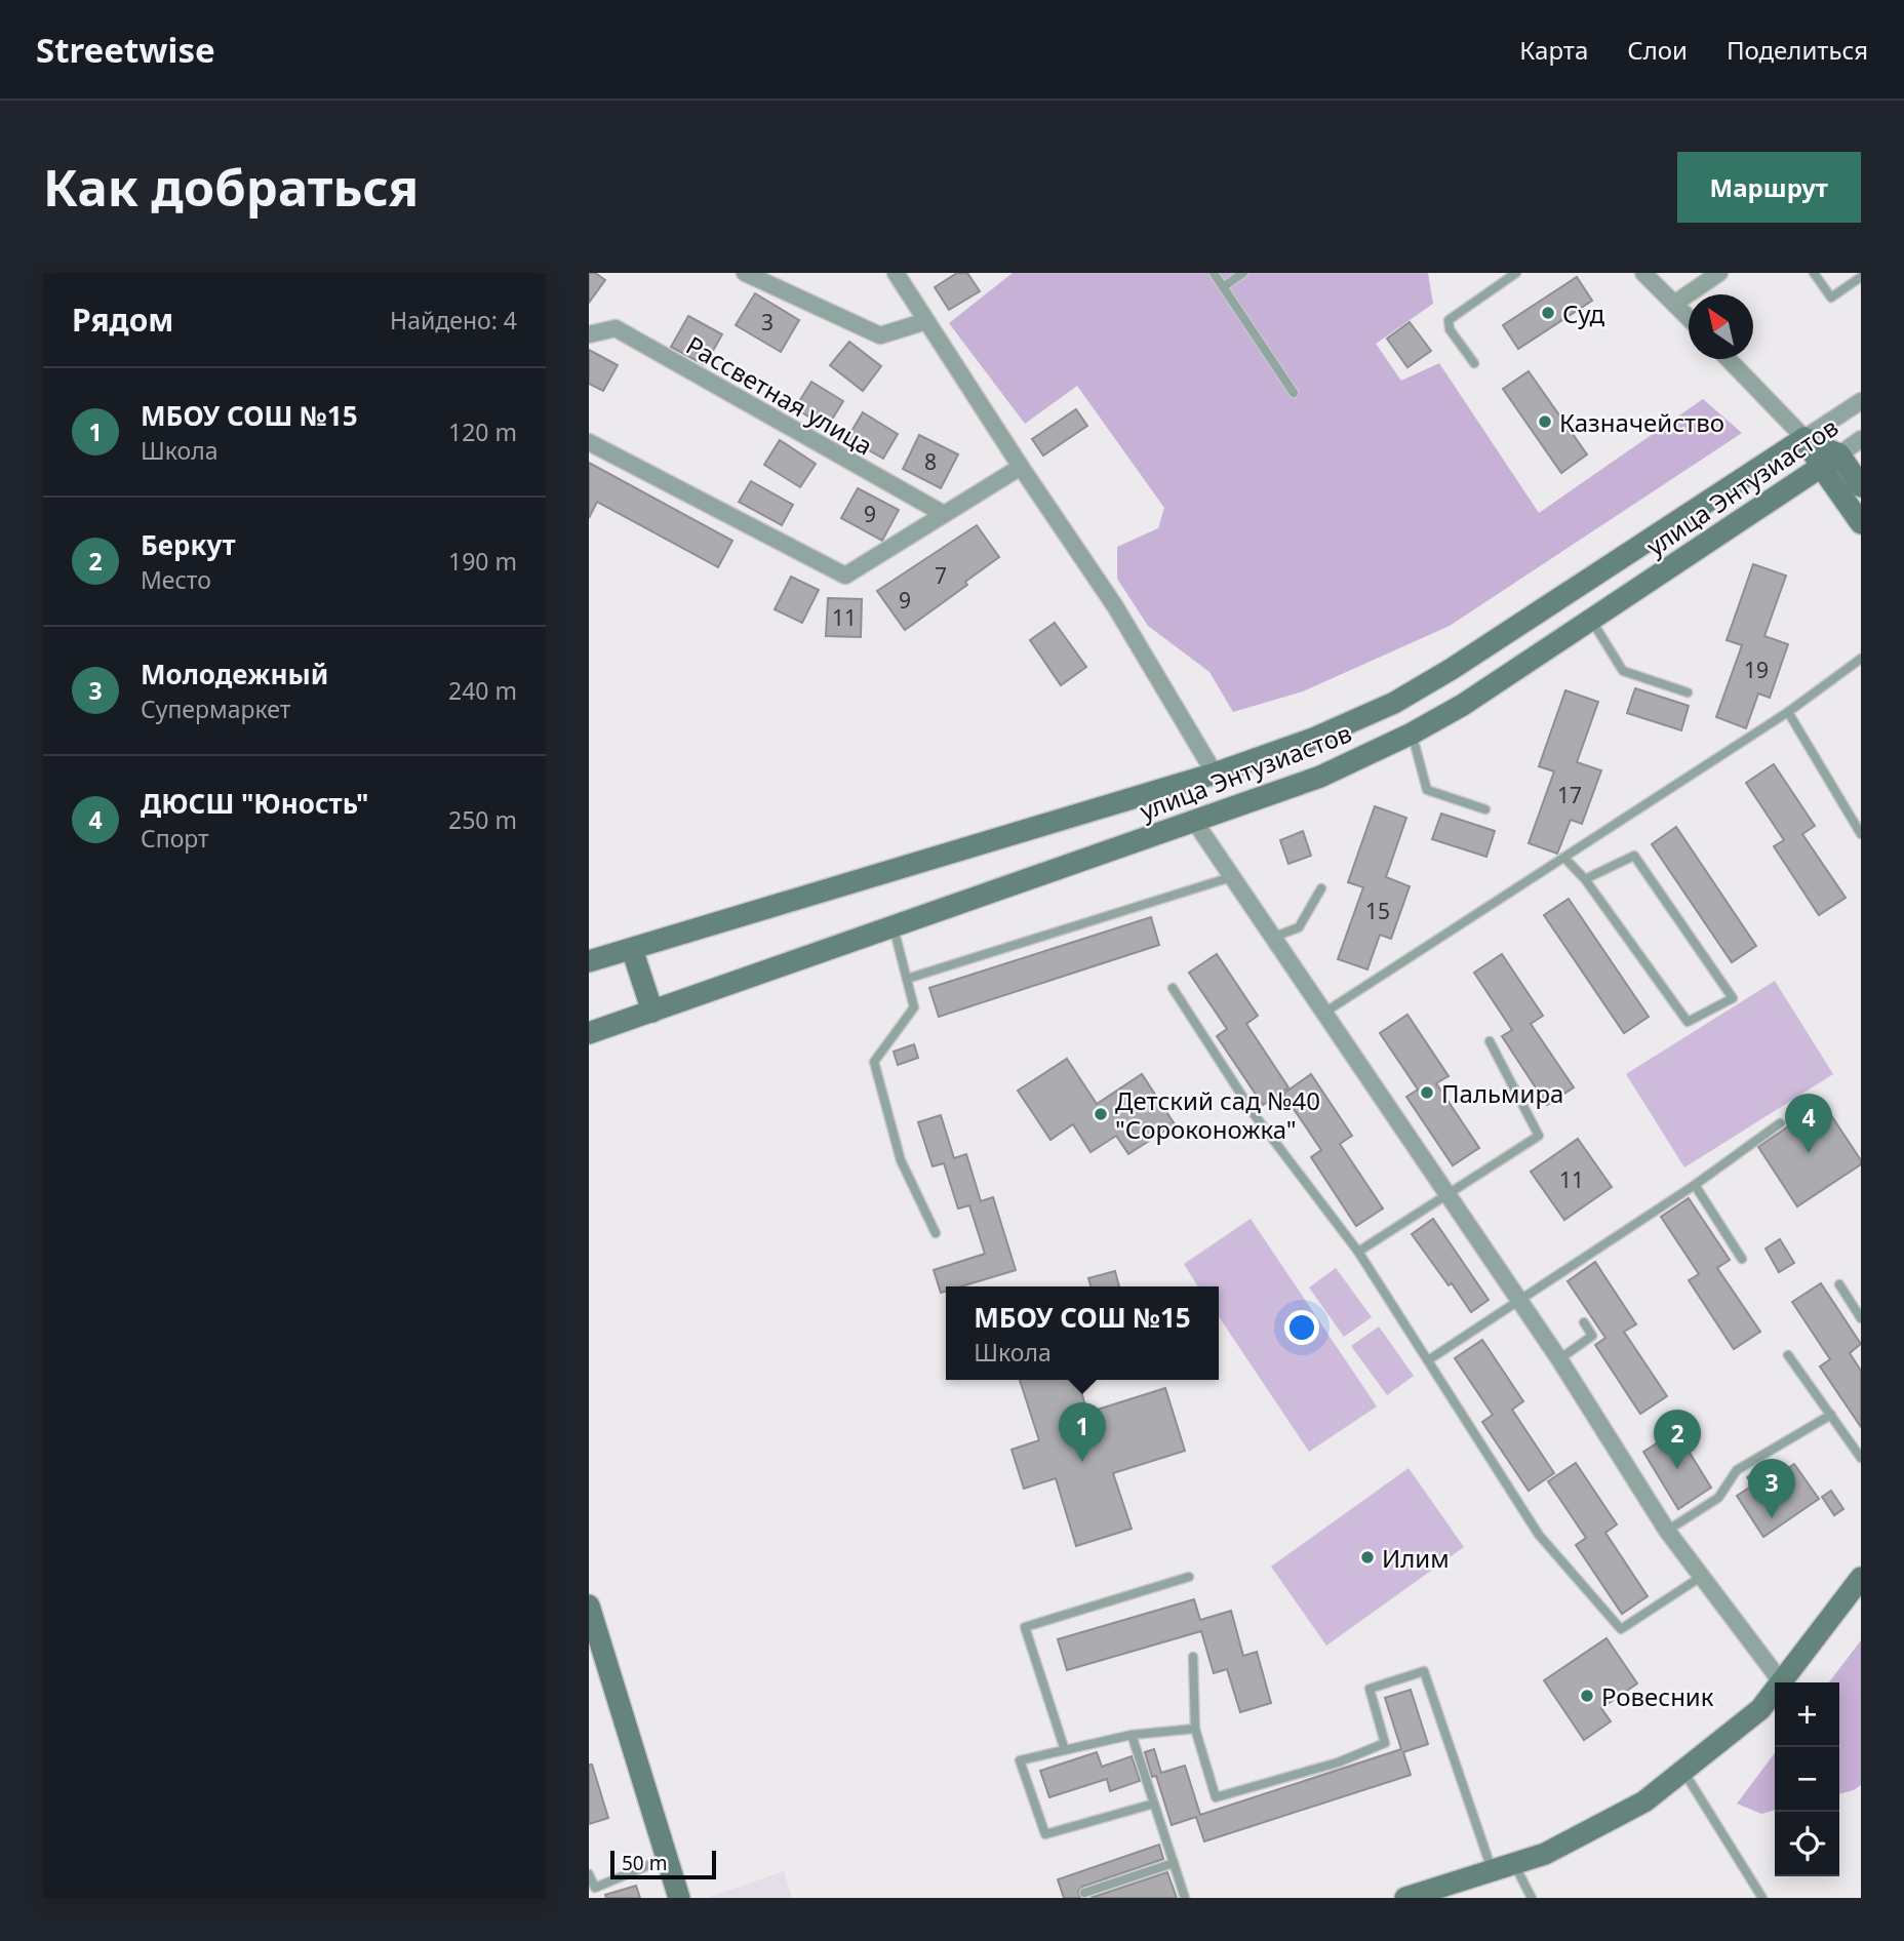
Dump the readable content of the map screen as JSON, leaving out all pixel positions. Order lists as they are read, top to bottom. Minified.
{"streets":{"street":["Рассветная улица","улица Энтузиастов"]},"places":["Суд","Казначейство","Пальмира","Детский сад №40 \"Сороконожка\"","Илим","Ровесник"],"house_numbers":["3","8","9","7","9","11","19","17","15","11"],"scale_bar":"50 m","north":"top left","page":{"header":"Streetwise","nav":["Карта","Слои","Поделиться"],"buttons":"Маршрут","title":"Как добраться","heading":["Рядом","Найдено: 4"],"list":[{"mark":"1","name":"МБОУ СОШ №15","note":"Школа","value":"120 m"},{"mark":"2","name":"Беркут","note":"Место","value":"190 m"},{"mark":"3","name":"Молодежный","note":"Супермаркет","value":"240 m"},{"mark":"4","name":"ДЮСШ \"Юность\"","note":"Спорт","value":"250 m"}],"pins":["4","1","2","3"],"popup":["МБОУ СОШ №15","Школа"],"map_buttons":["+","−"],"scale":"50 m"}}
